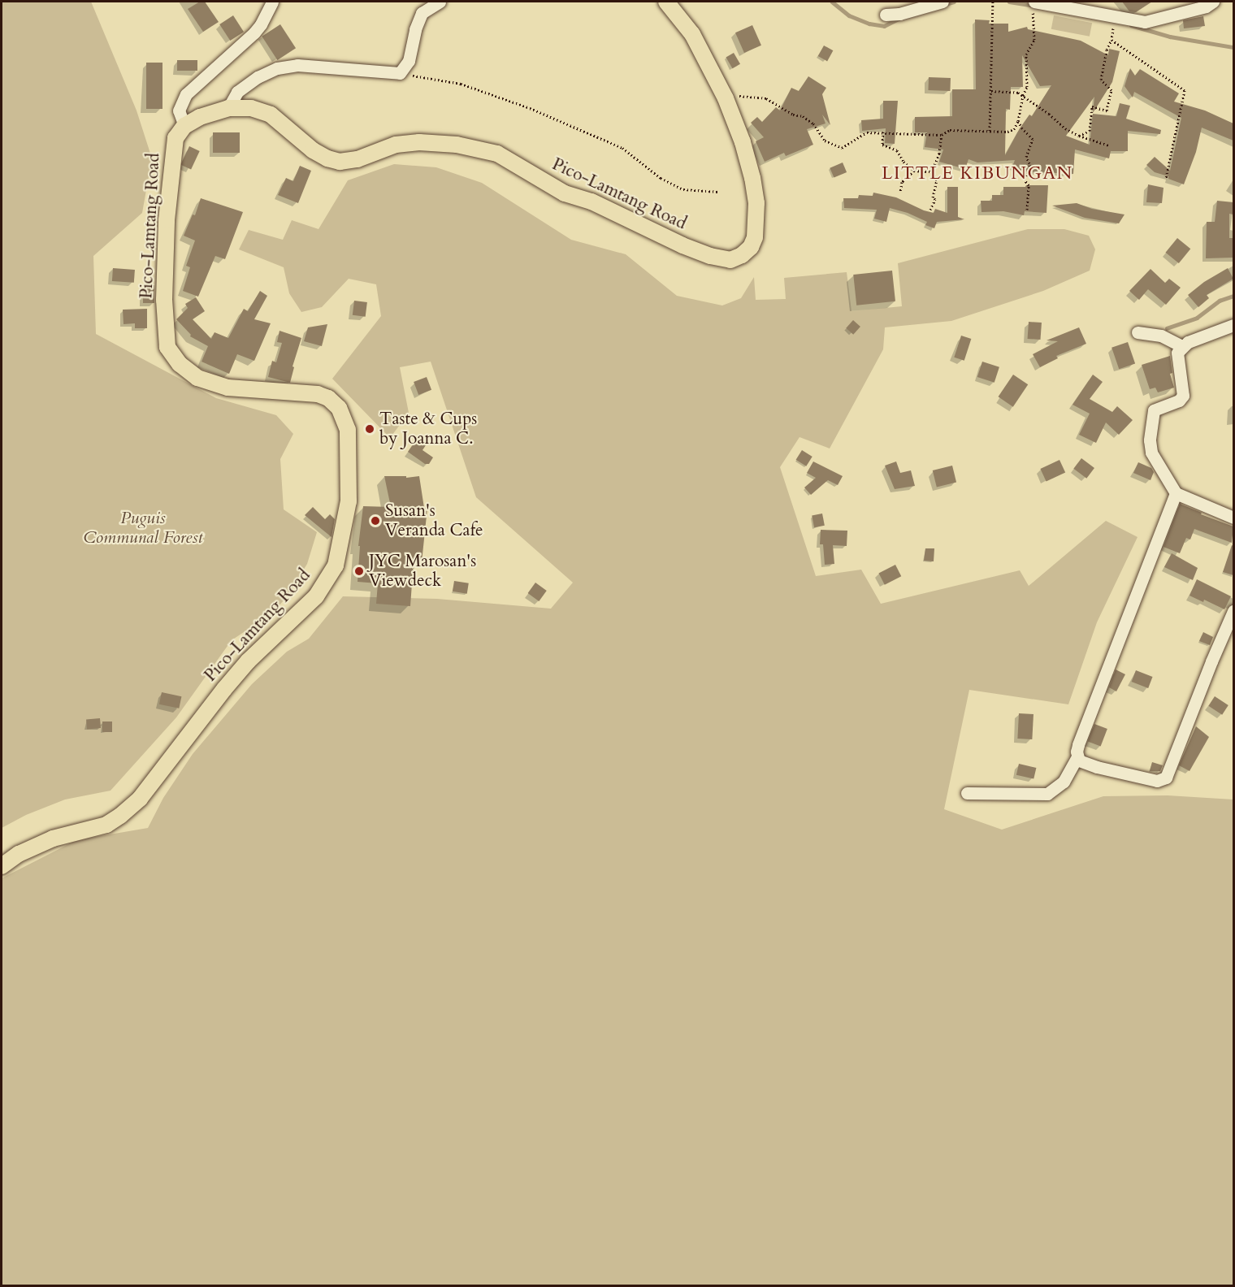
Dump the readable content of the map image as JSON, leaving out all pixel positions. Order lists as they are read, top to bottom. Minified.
{"streets":{"main road":["Pico-Lamtang Road"]},"districts":["LITTLE KIBUNGAN"],"parks":["Puguis Communal Forest"],"places":["Taste & Cups by Joanna C.","Susan's Veranda Cafe","JYC Marosan's Viewdeck"]}
